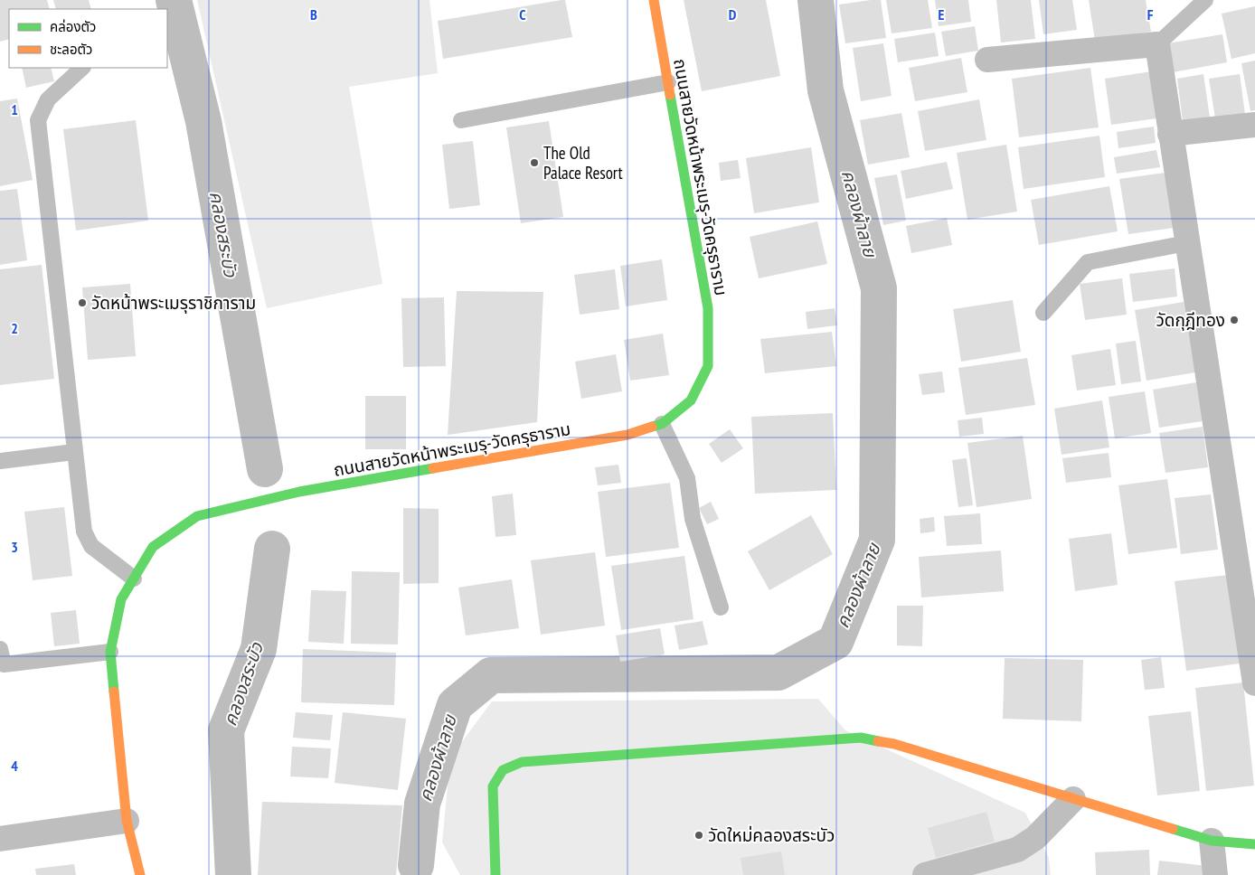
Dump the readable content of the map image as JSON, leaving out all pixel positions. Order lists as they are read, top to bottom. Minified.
{"streets":{"street":["ถนนสายวัดหน้าพระเมรุ-วัดครุธาราม"]},"water":["คลองผ้าลาย","คลองสระบัว"],"places":["The Old Palace Resort","วัดหน้าพระเมรุราชิการาม","วัดกุฎีทอง","วัดใหม่คลองสระบัว"],"legend":["คล่องตัว","ชะลอตัว"],"grid":{"columns":["B","C","D","E","F"],"rows":["1","2","3","4"]}}
